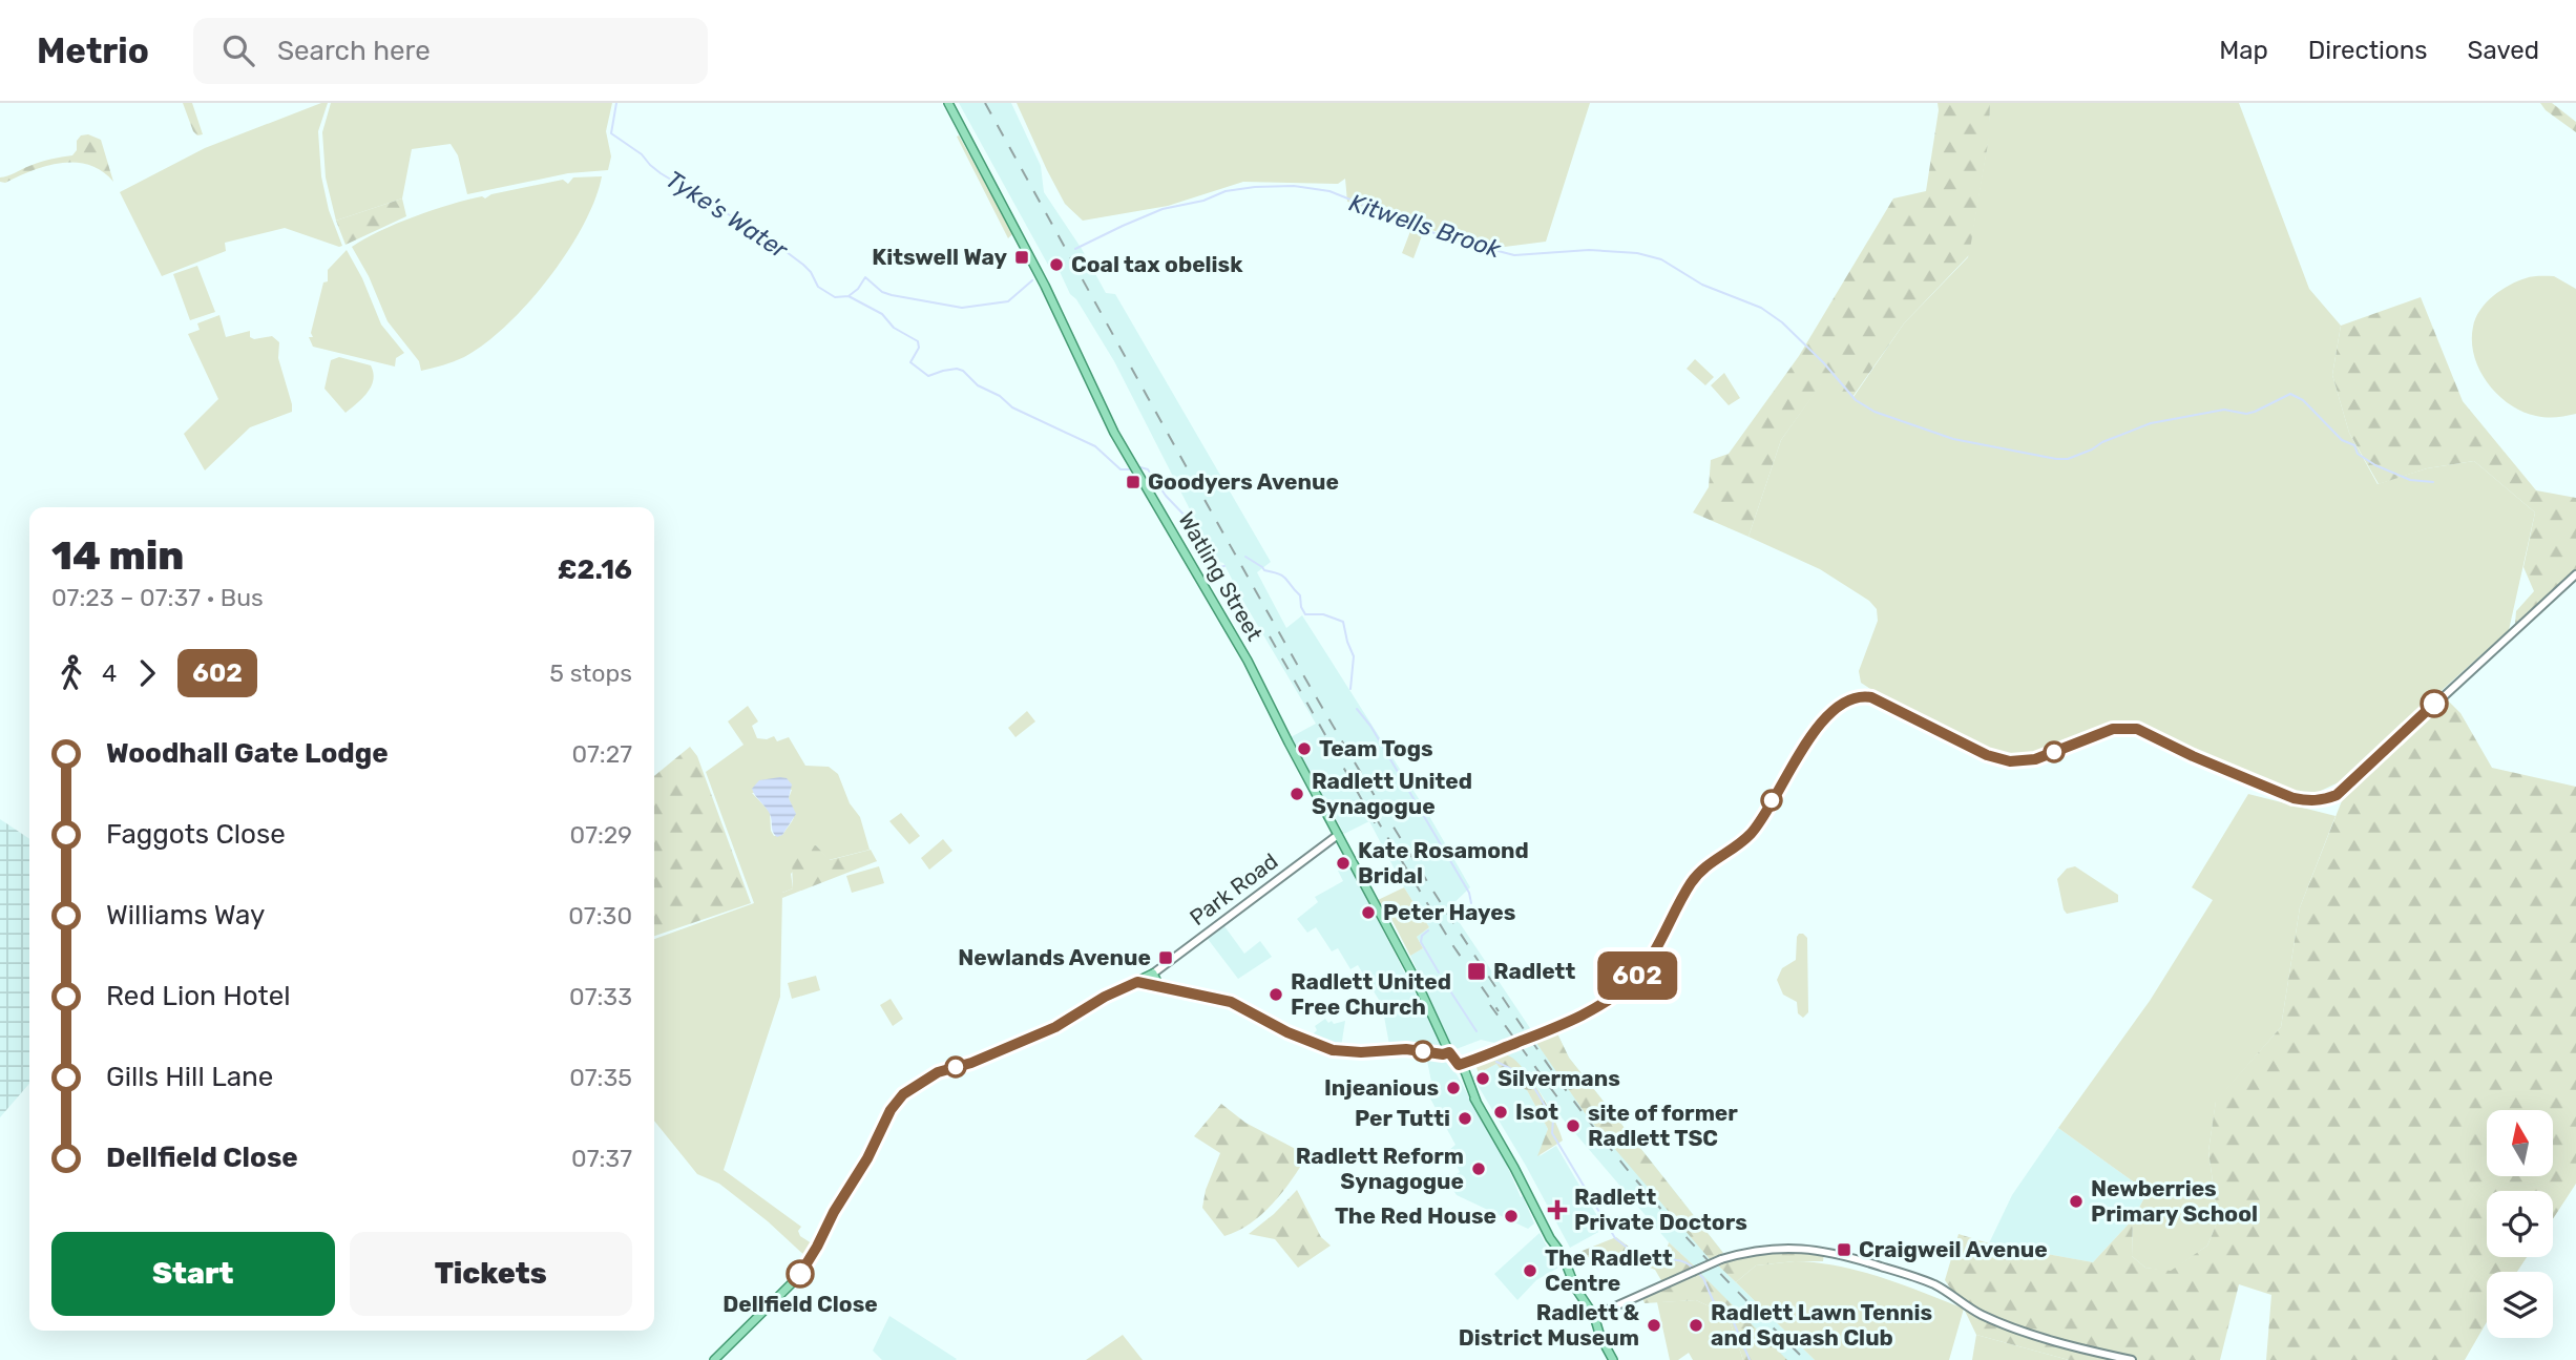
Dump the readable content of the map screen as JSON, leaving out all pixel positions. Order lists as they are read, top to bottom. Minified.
{"streets":{"main road":["Watling Street"],"street":["Park Road"]},"crossings":[["Watling Street","Park Road"]],"water":["Tyke's Water","Kitwells Brook"],"places":{"transit":["Kitswell Way","Goodyers Avenue","Newlands Avenue","Radlett","Craigweil Avenue"],"other":["Coal tax obelisk","Team Togs","Radlett United Synagogue","Kate Rosamond Bridal","Peter Hayes","Radlett United Free Church","Silvermans","Injeanious","Isot","Per Tutti","site of former Radlett TSC","Radlett Reform Synagogue","Newberries Primary School","The Red House","The Radlett Centre","Dellfield Close","Radlett & District Museum","Radlett Lawn Tennis and Squash Club"],"health":["Radlett Private Doctors"]},"lines":["bus line 602"],"north":"top","page":{"header":"Metrio","search":"Search here","nav":["Map","Directions","Saved"],"on_map":"602","heading":["14 min","07:23 – 07:37 · Bus","£2.16"],"legs":["4","602","5 stops"],"list":[{"name":"Woodhall Gate Lodge","value":"07:27"},{"name":"Faggots Close","value":"07:29"},{"name":"Williams Way","value":"07:30"},{"name":"Red Lion Hotel","value":"07:33"},{"name":"Gills Hill Lane","value":"07:35"},{"name":"Dellfield Close","value":"07:37"}],"buttons":["Start","Tickets"]}}
